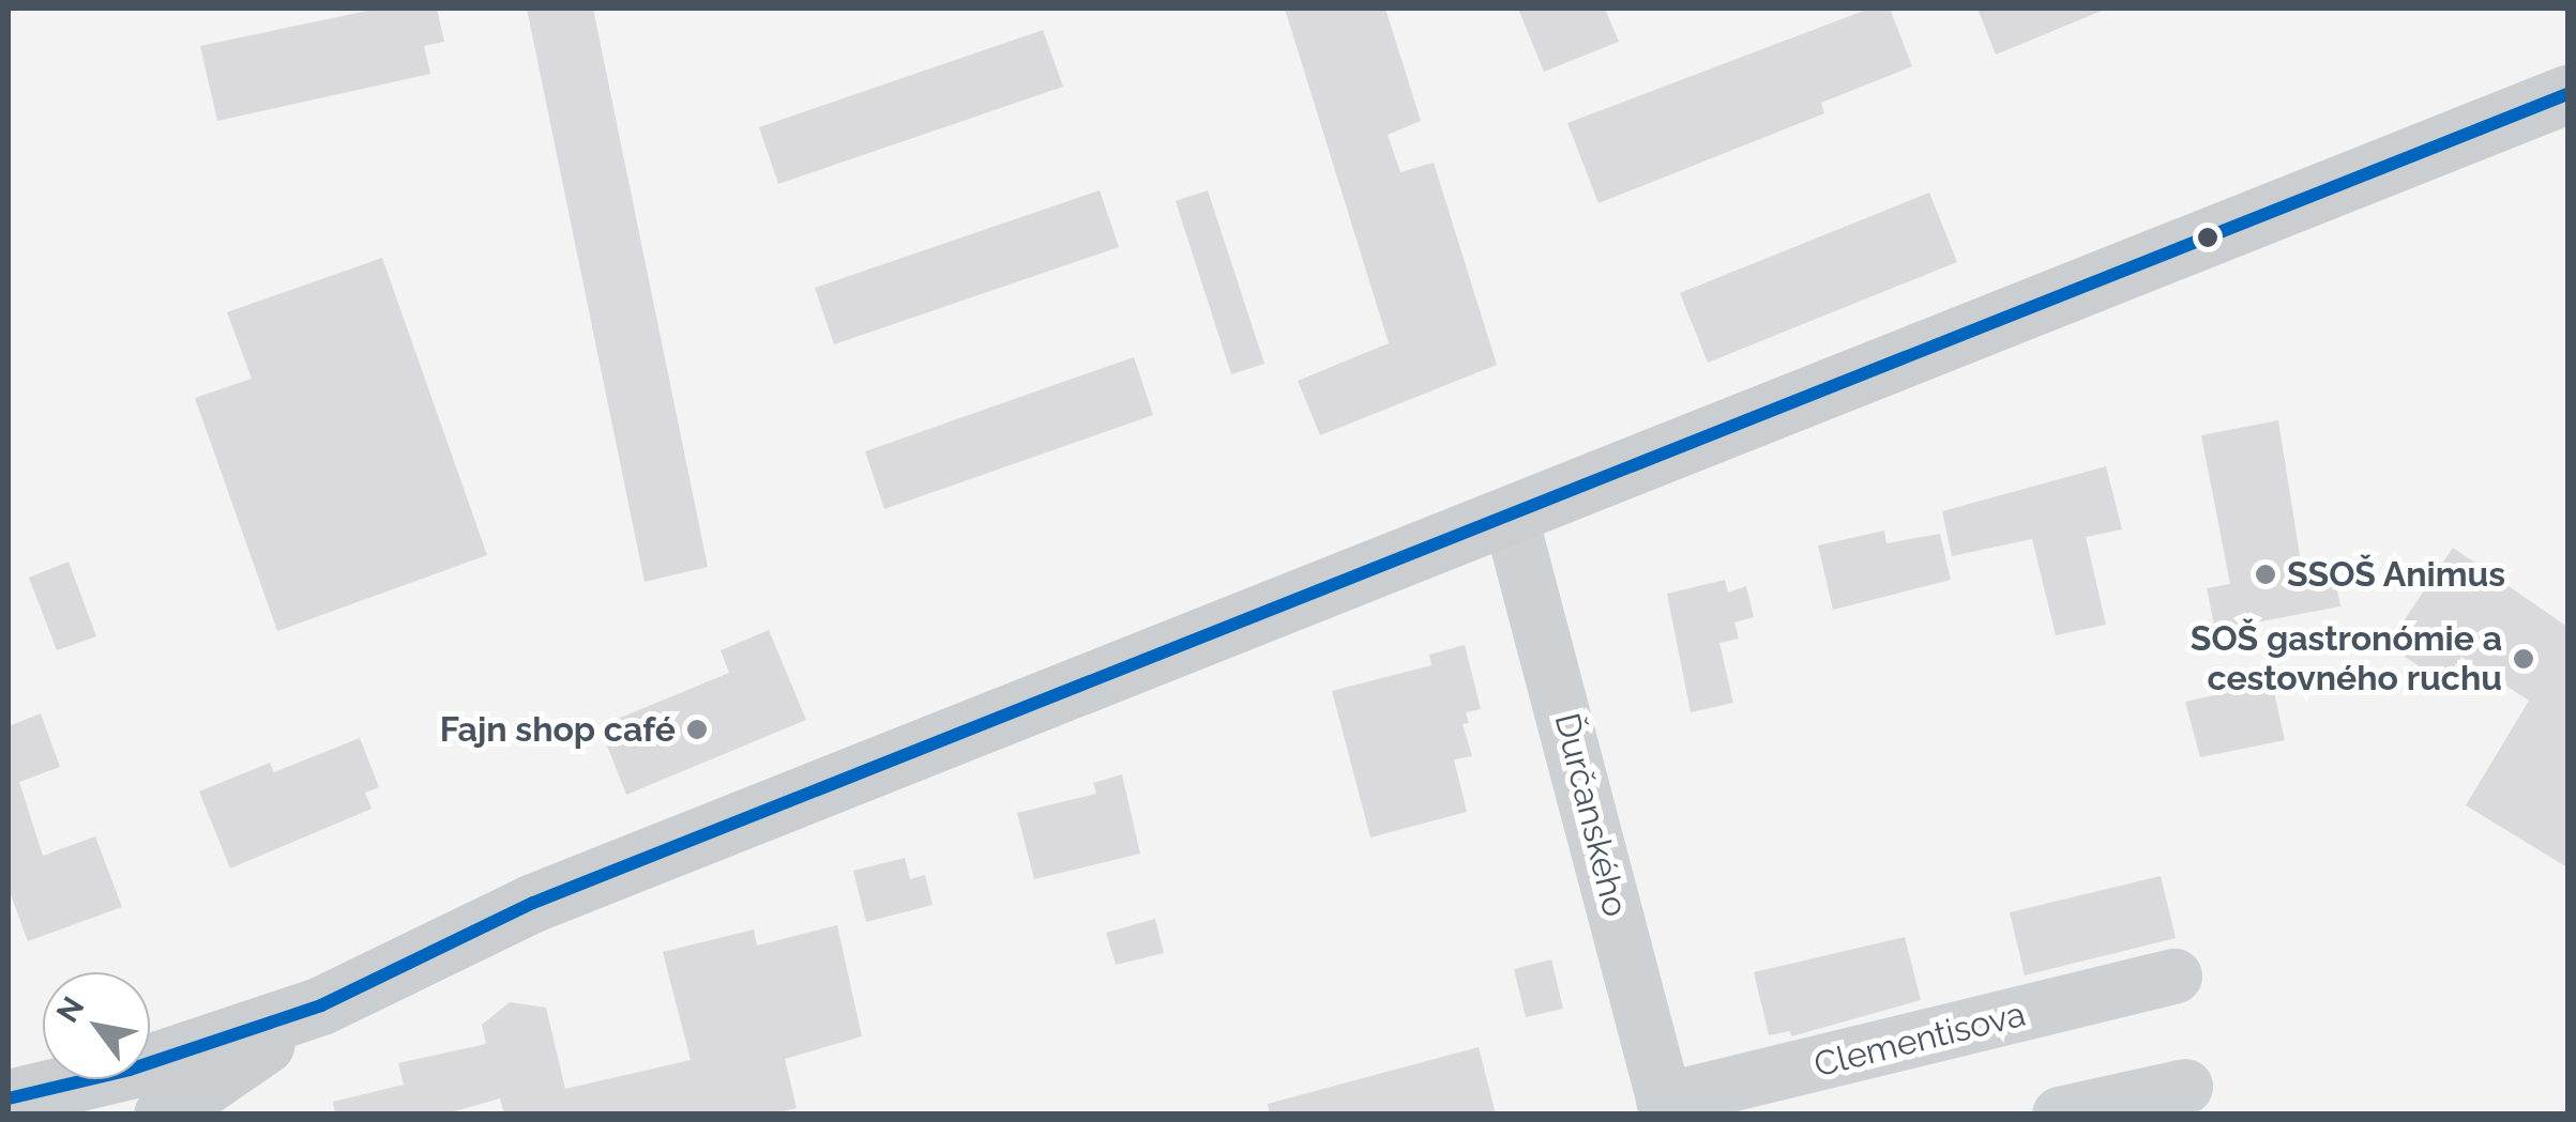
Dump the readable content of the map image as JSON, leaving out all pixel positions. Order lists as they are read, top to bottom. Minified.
{"streets":{"street":["Ďurčanského","Clementisova"]},"crossings":[["Ďurčanského","Clementisova"]],"places":["SSOŠ Animus","SOŠ gastronómie a cestovného ruchu","Fajn shop café"],"north":"top left"}
